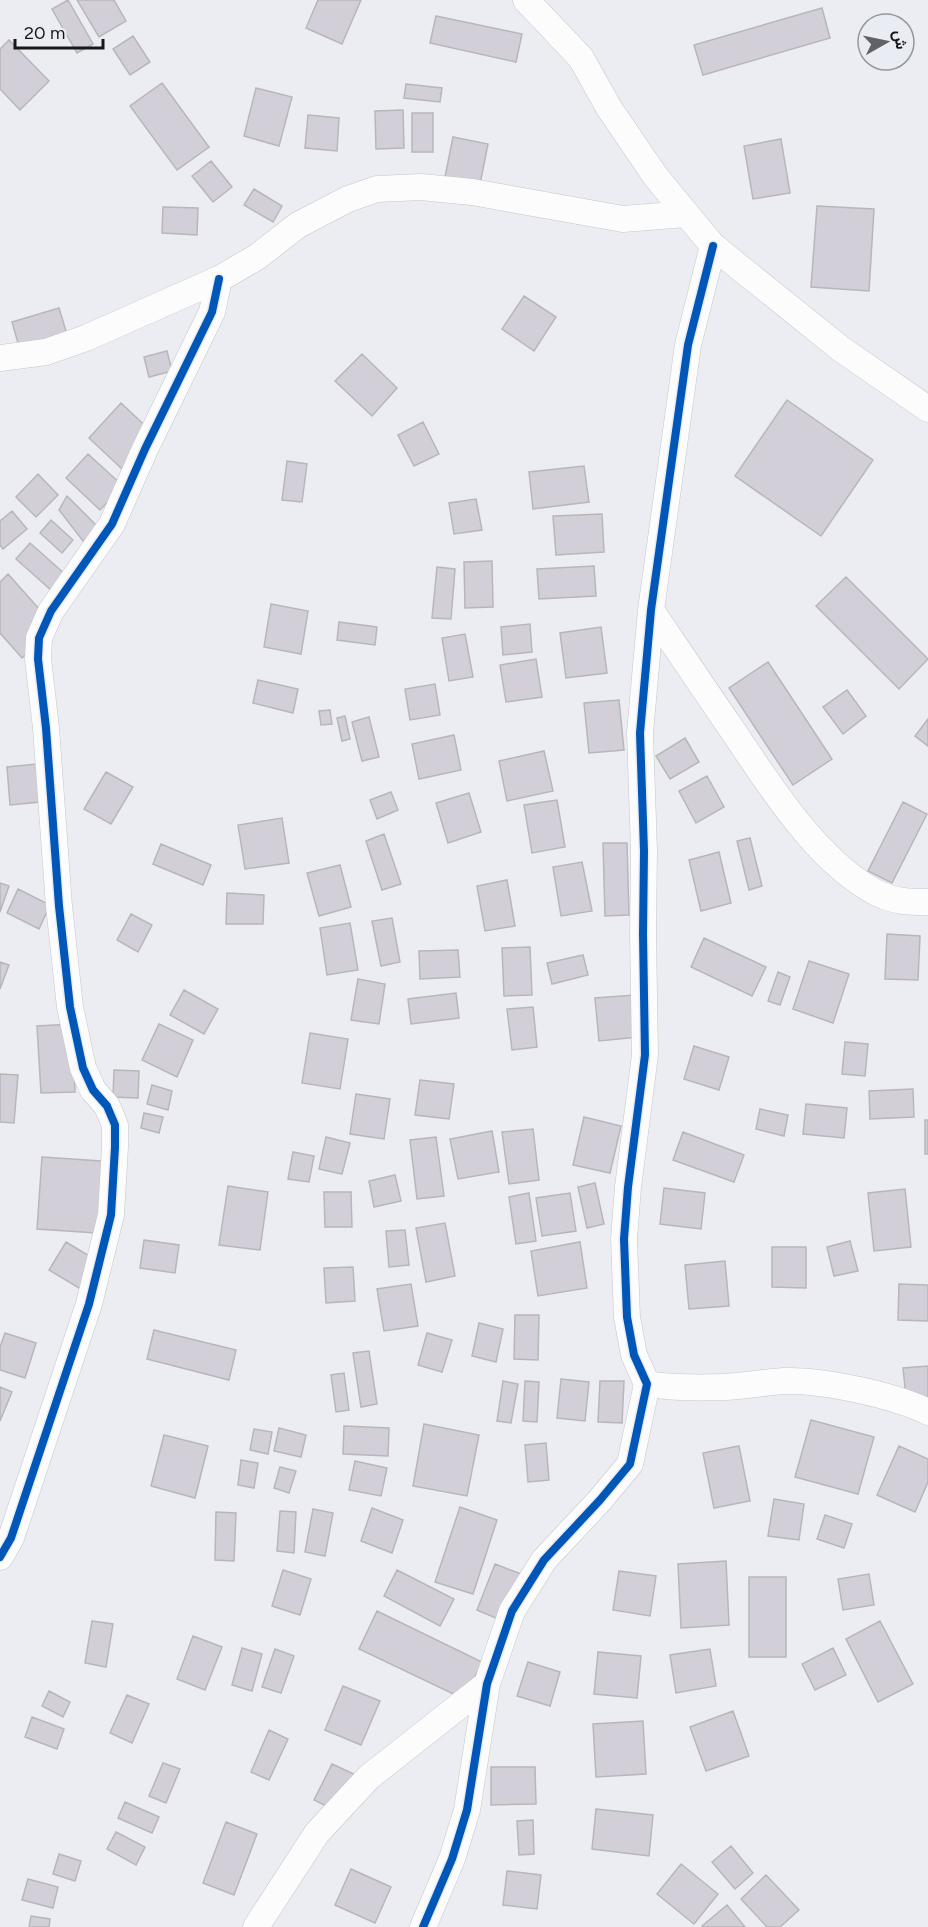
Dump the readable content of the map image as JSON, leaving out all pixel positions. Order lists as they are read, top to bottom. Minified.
{"scale_bar":"20 m","north":"right"}
